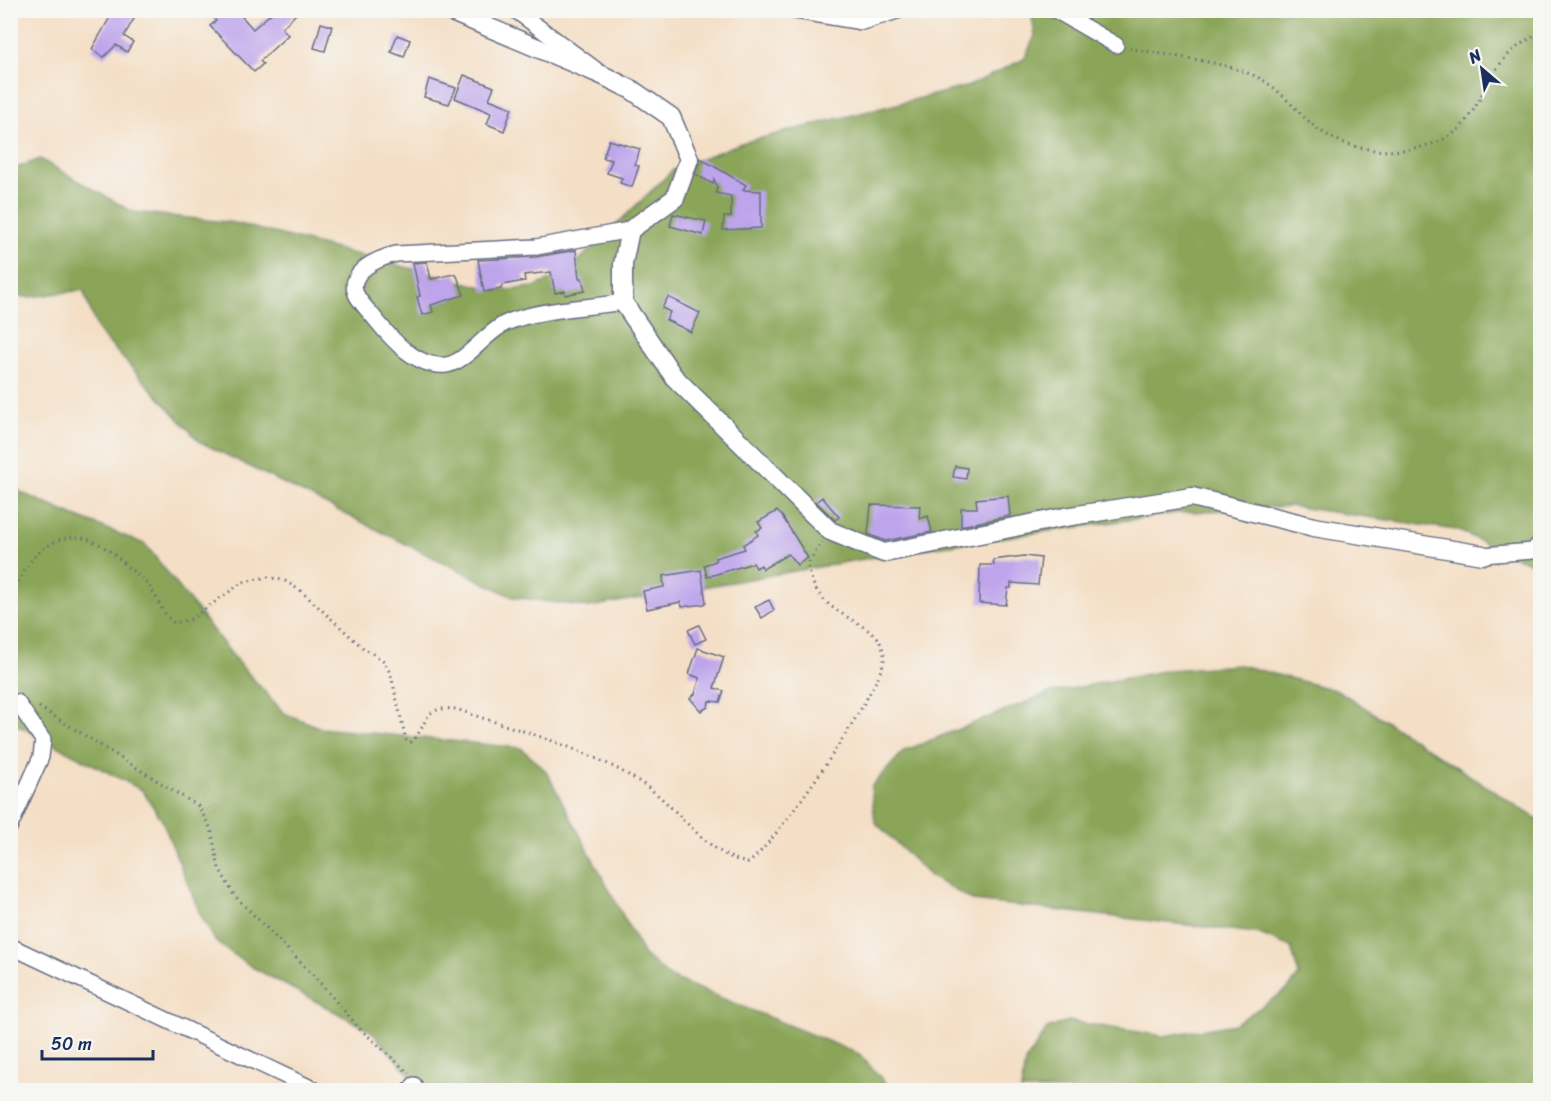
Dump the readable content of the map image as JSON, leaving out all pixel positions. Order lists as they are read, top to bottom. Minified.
{"scale_bar":"50 m","north":"top left"}
